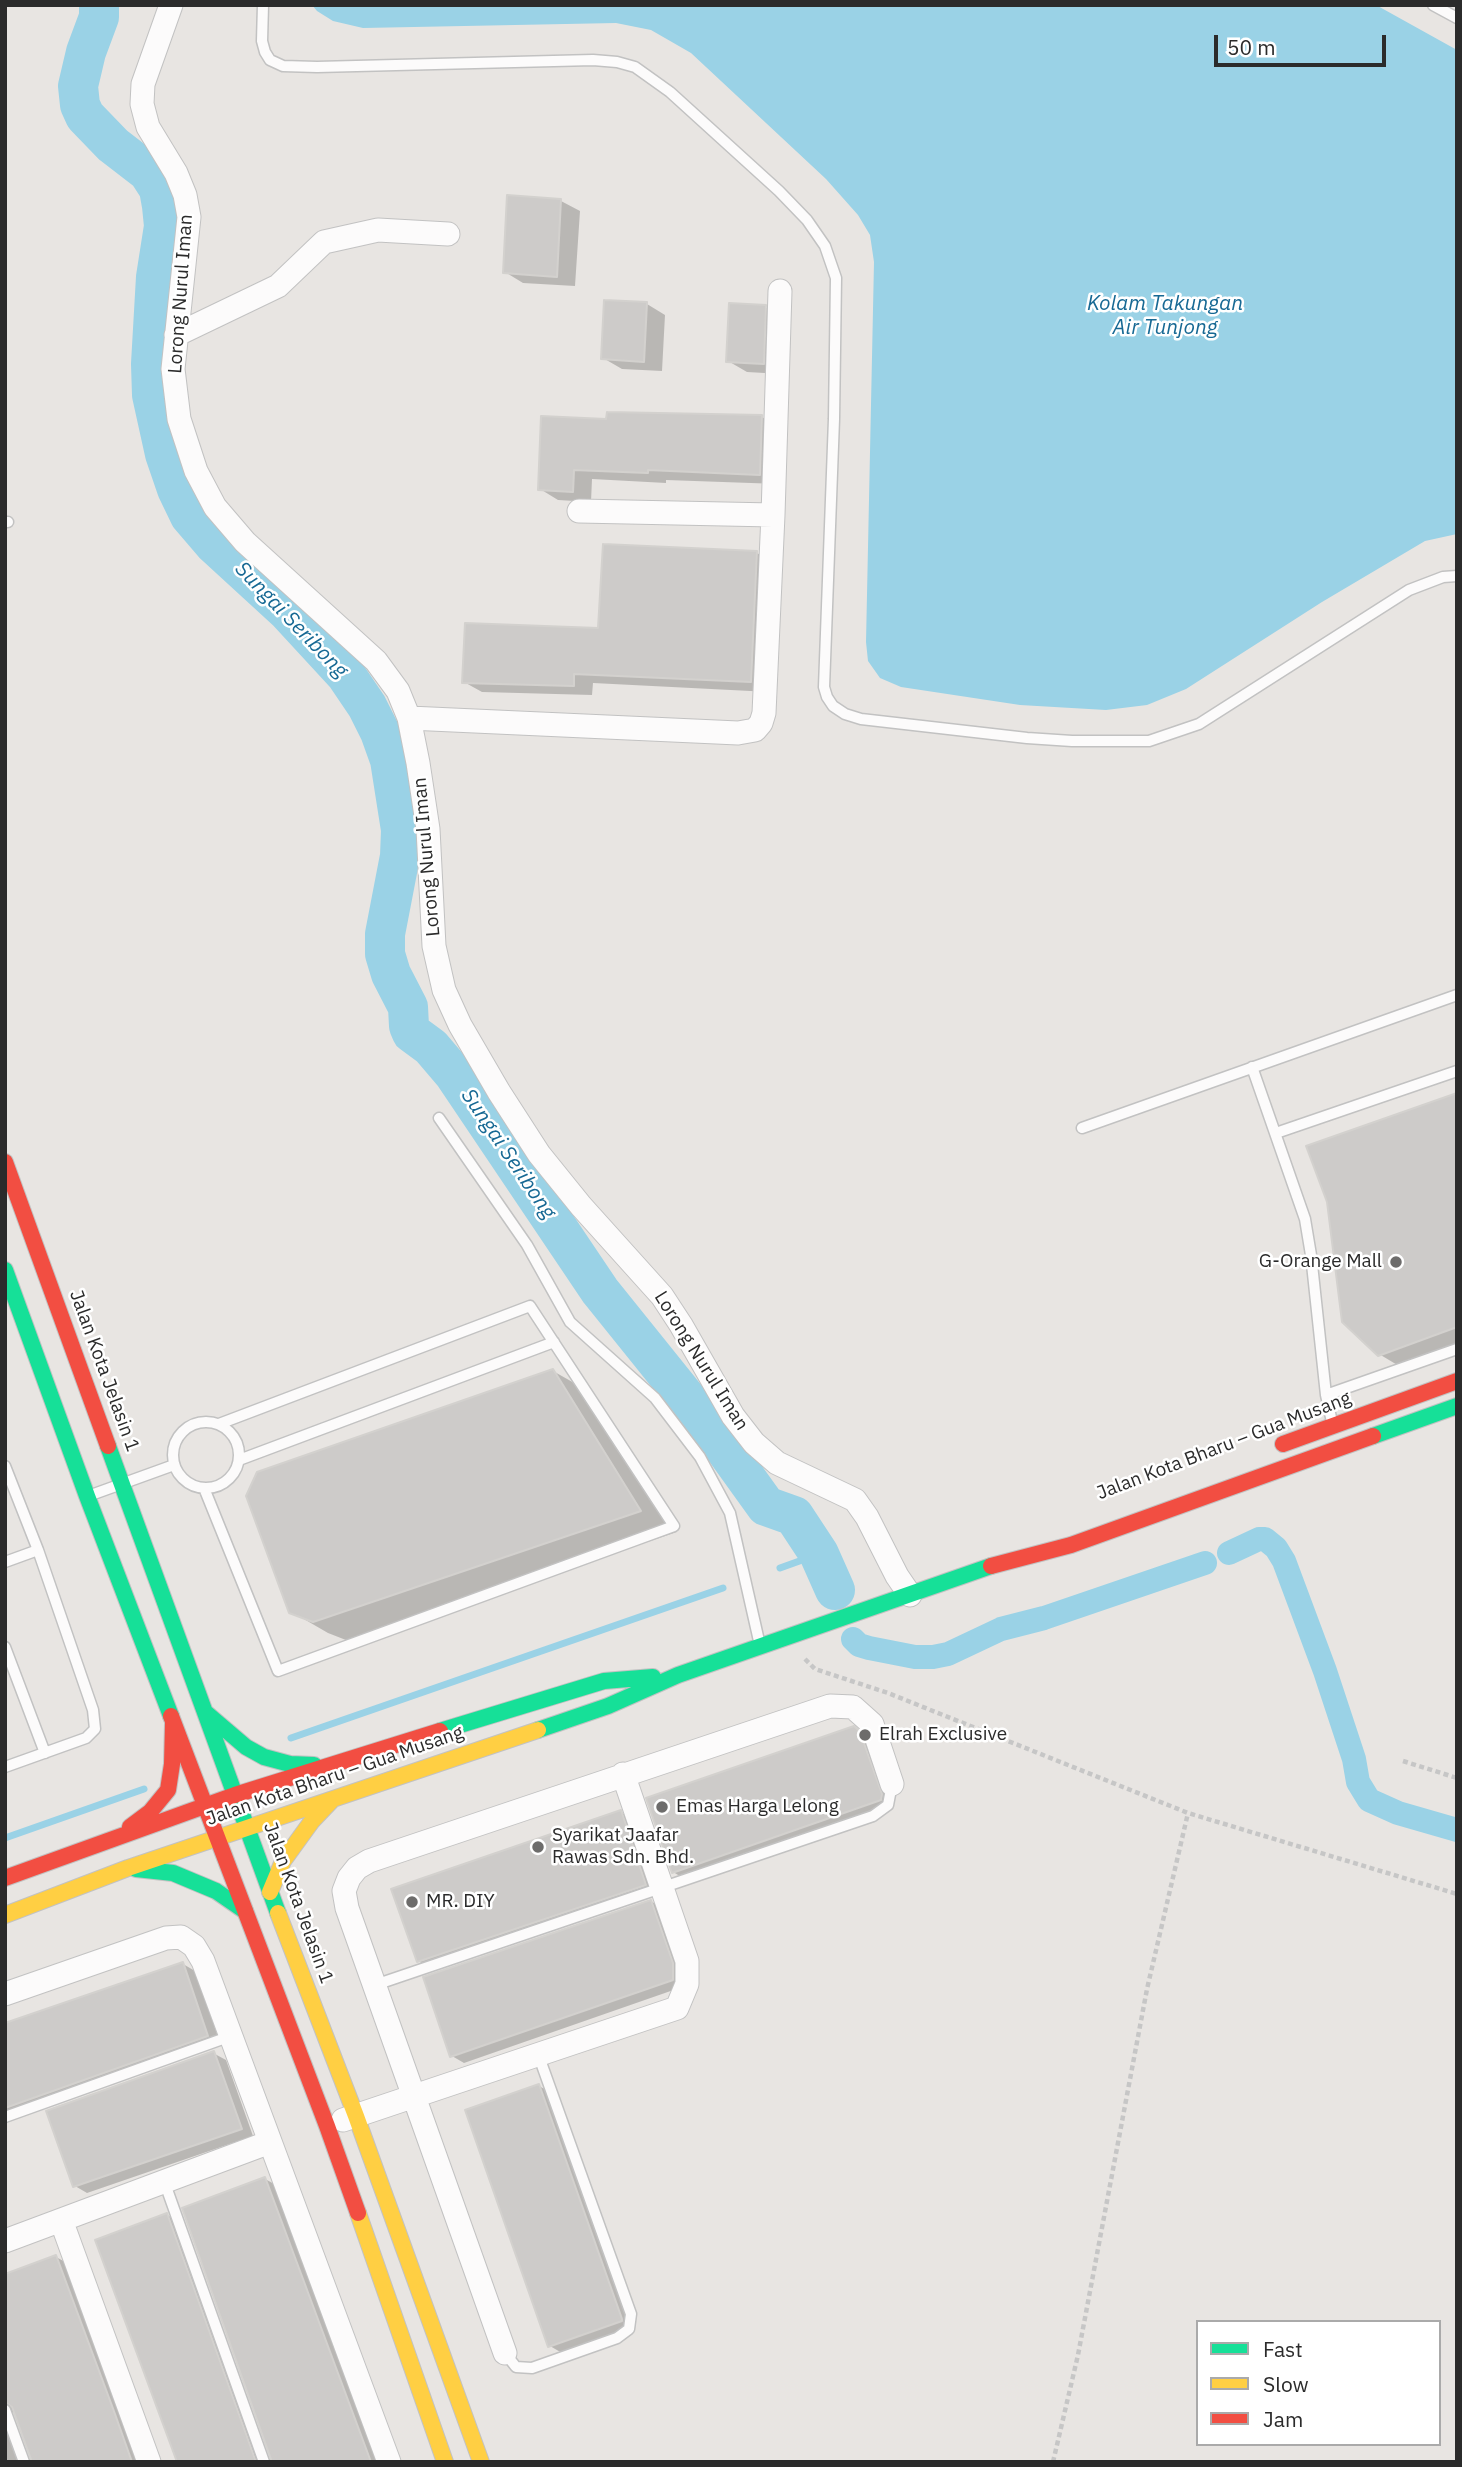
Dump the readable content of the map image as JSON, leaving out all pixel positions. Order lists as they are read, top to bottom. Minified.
{"streets":{"main road":["Jalan Kota Jelasin 1","Jalan Kota Bharu – Gua Musang"],"street":["Lorong Nurul Iman"]},"crossings":[["Lorong Nurul Iman","Jalan Kota Bharu – Gua Musang"],["Jalan Kota Jelasin 1","Jalan Kota Bharu – Gua Musang"]],"water":["Kolam Takungan Air Tunjong","Sungai Seribong"],"places":["G-Orange Mall","Elrah Exclusive","Emas Harga Lelong","Syarikat Jaafar Rawas Sdn. Bhd.","MR. DIY"],"legend":["Fast","Slow","Jam"],"scale_bar":"50 m"}
